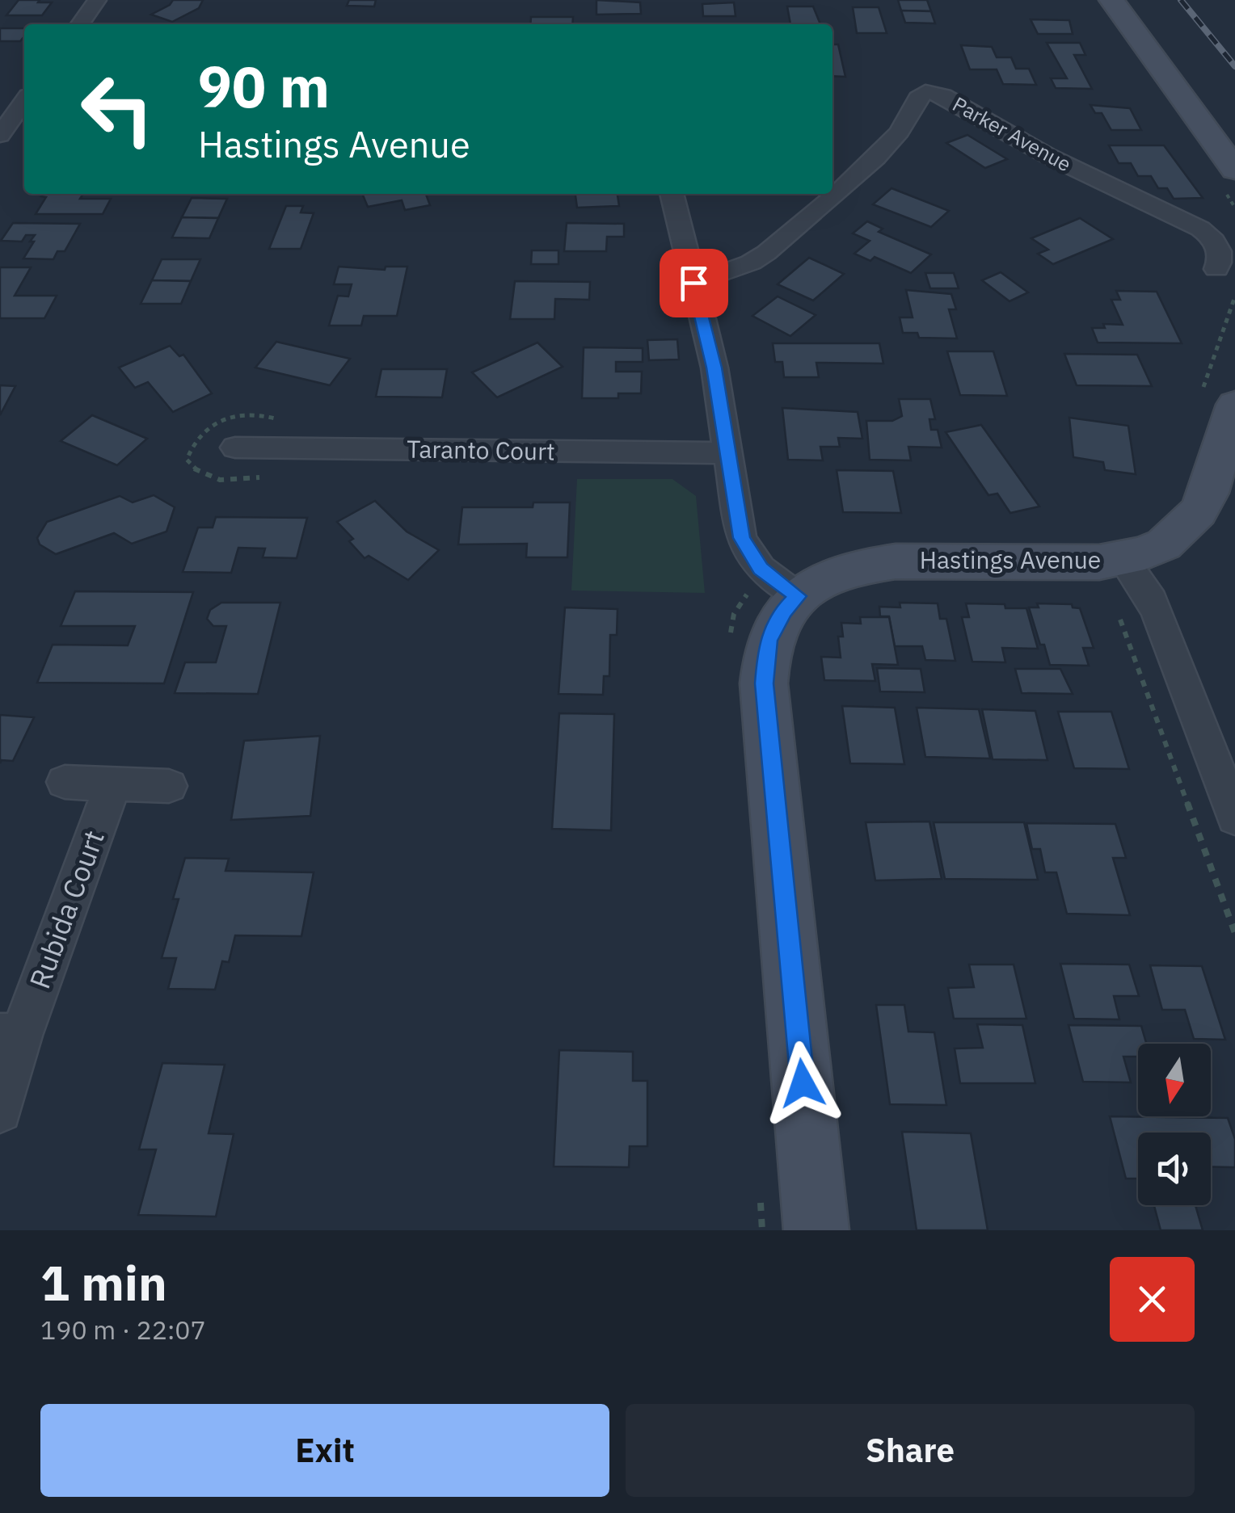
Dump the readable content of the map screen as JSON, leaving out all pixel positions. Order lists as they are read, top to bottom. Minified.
{"streets":{"main road":["Hastings Avenue"],"street":["Parker Avenue","Taranto Court","Rubida Court"]},"north":"bottom","page":{"turn":["90 m","Hastings Avenue"],"heading":["1 min","190 m · 22:07"],"buttons":["Exit","Share"]}}
